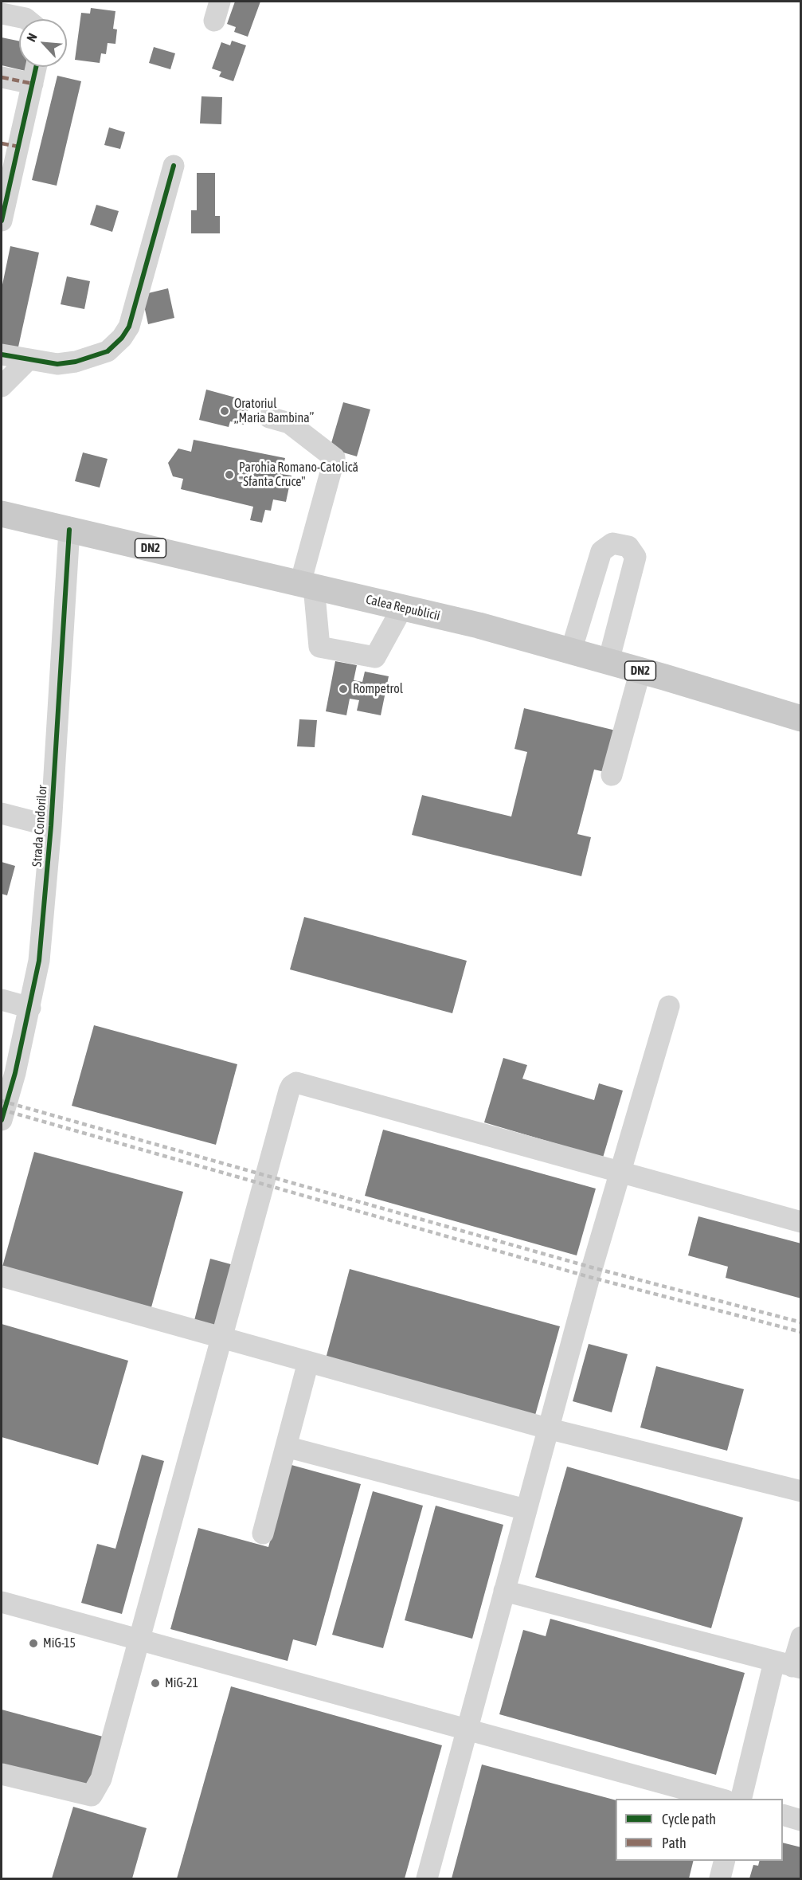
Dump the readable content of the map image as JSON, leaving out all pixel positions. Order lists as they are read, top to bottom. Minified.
{"streets":{"main road":["DN2","Calea Republicii"],"street":["Strada Condorilor"]},"crossings":[["Calea Republicii","Strada Condorilor"]],"places":["Oratoriul „Maria Bambina”","Parohia Romano-Catolică \"Sfanta Cruce\"","Rompetrol","MiG-15","MiG-21"],"legend":["Cycle path","Path"],"north":"top left"}
